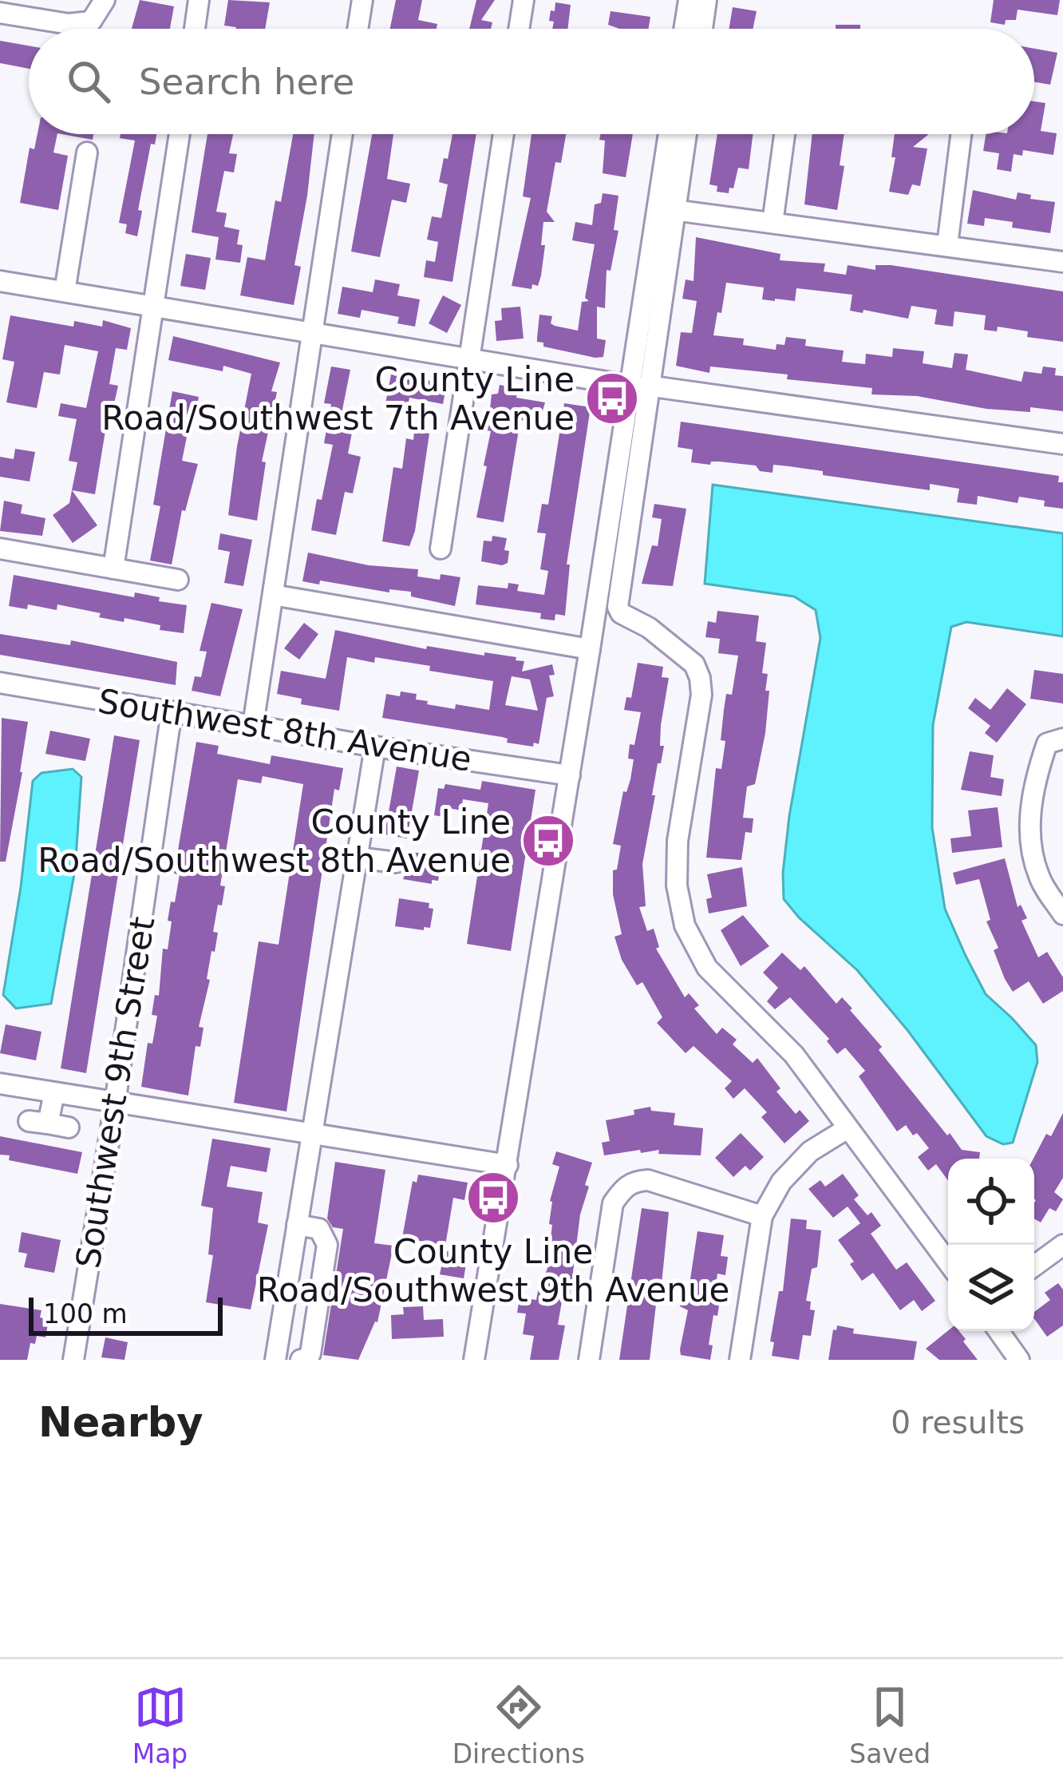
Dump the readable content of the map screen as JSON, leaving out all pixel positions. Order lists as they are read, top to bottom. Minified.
{"streets":{"street":["Southwest 8th Avenue","Southwest 9th Street"]},"crossings":[["Southwest 8th Avenue","Southwest 9th Street"]],"places":{"bus stop":["County Line Road/Southwest 7th Avenue","County Line Road/Southwest 8th Avenue","County Line Road/Southwest 9th Avenue"]},"scale_bar":"100 m","page":{"search":"Search here","scale":"100 m","heading":["Nearby","0 results"],"nav":["Map","Directions","Saved"]}}
